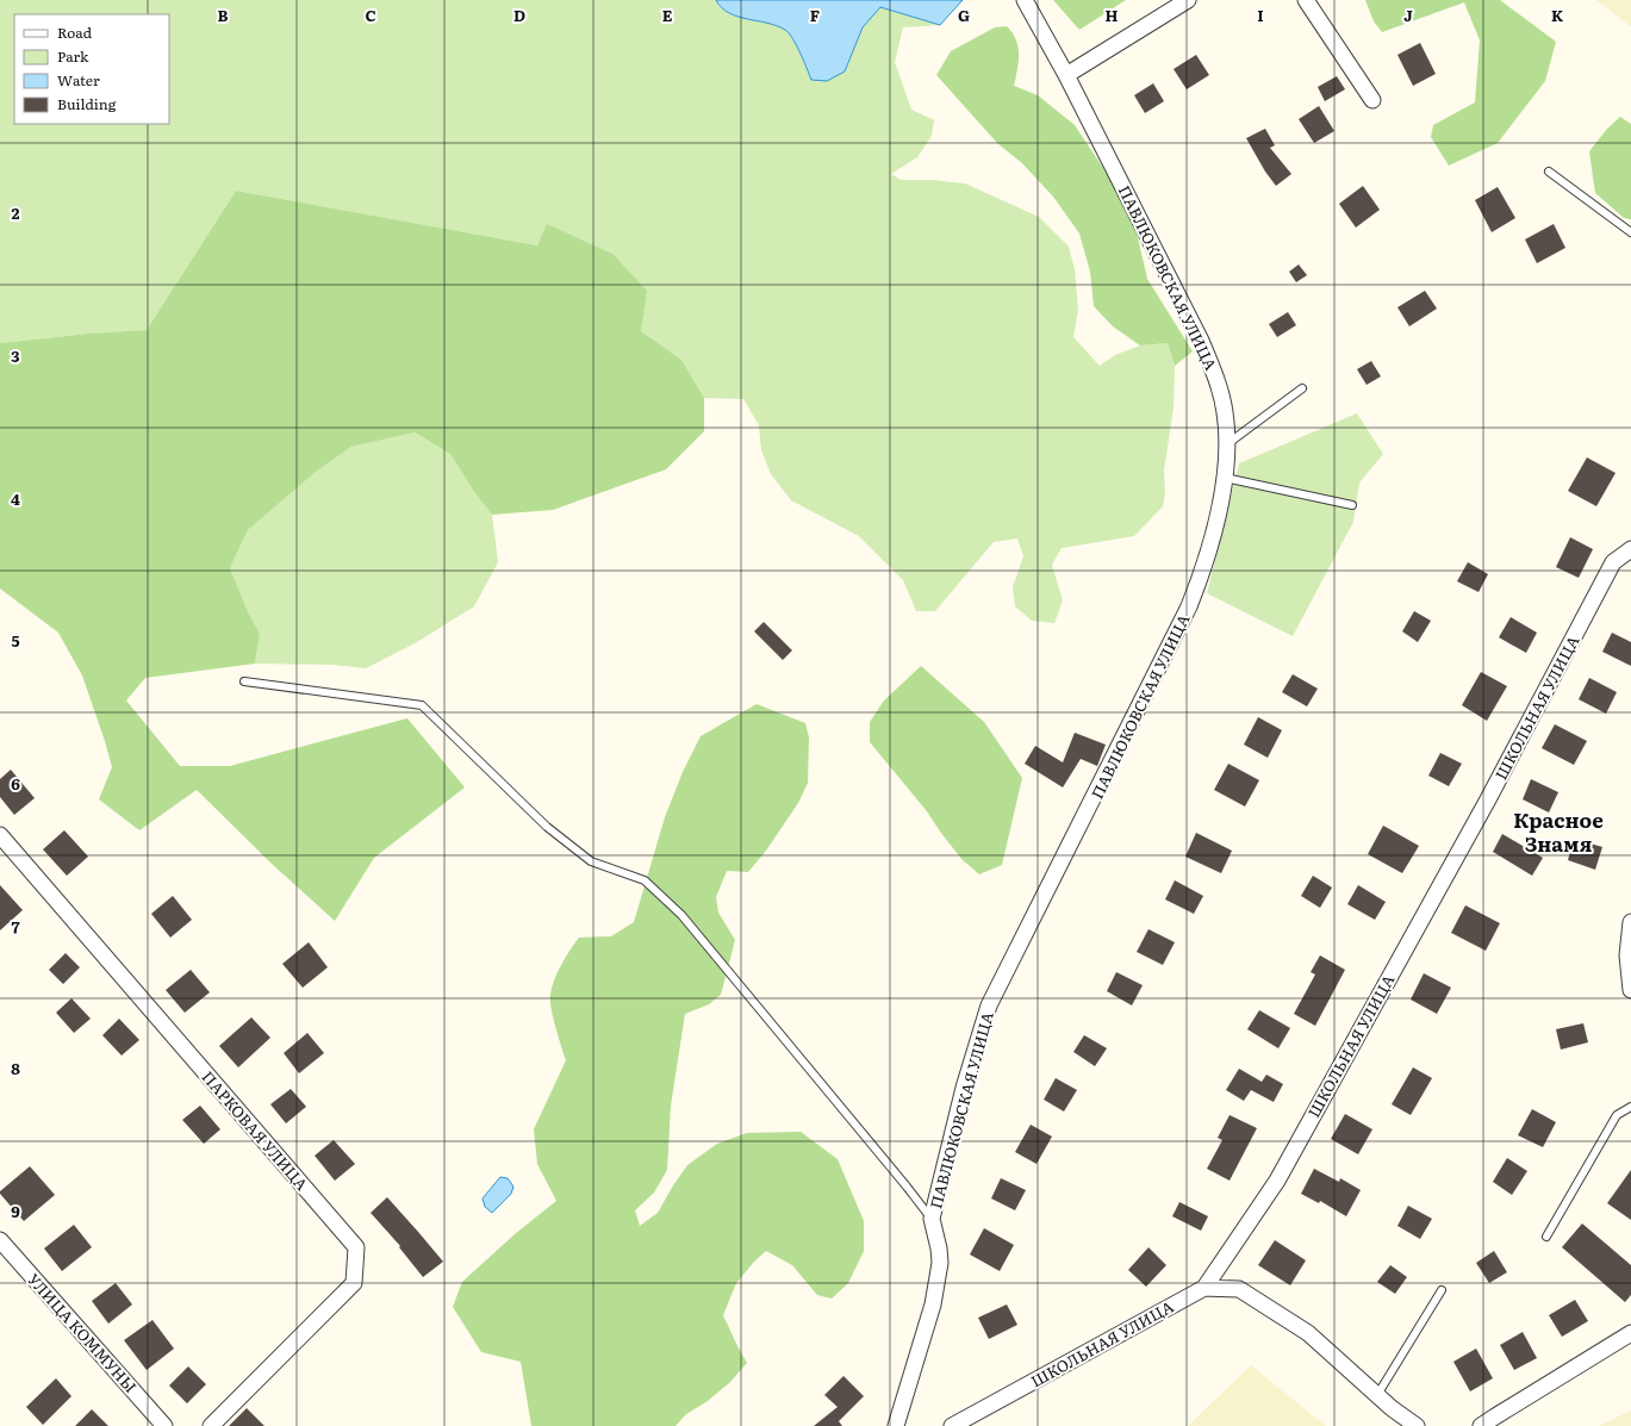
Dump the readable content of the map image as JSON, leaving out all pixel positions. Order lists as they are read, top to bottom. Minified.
{"streets":{"street":["ПАВЛЮКОВСКАЯ УЛИЦА","ШКОЛЬНАЯ УЛИЦА","ПАРКОВАЯ УЛИЦА","УЛИЦА КОММУНЫ"]},"districts":["Красное Знамя"],"legend":["Road","Park","Water","Building"],"grid":{"columns":["B","C","D","E","F","G","H","I","J","K"],"rows":["2","3","4","5","6","7","8","9"]}}
